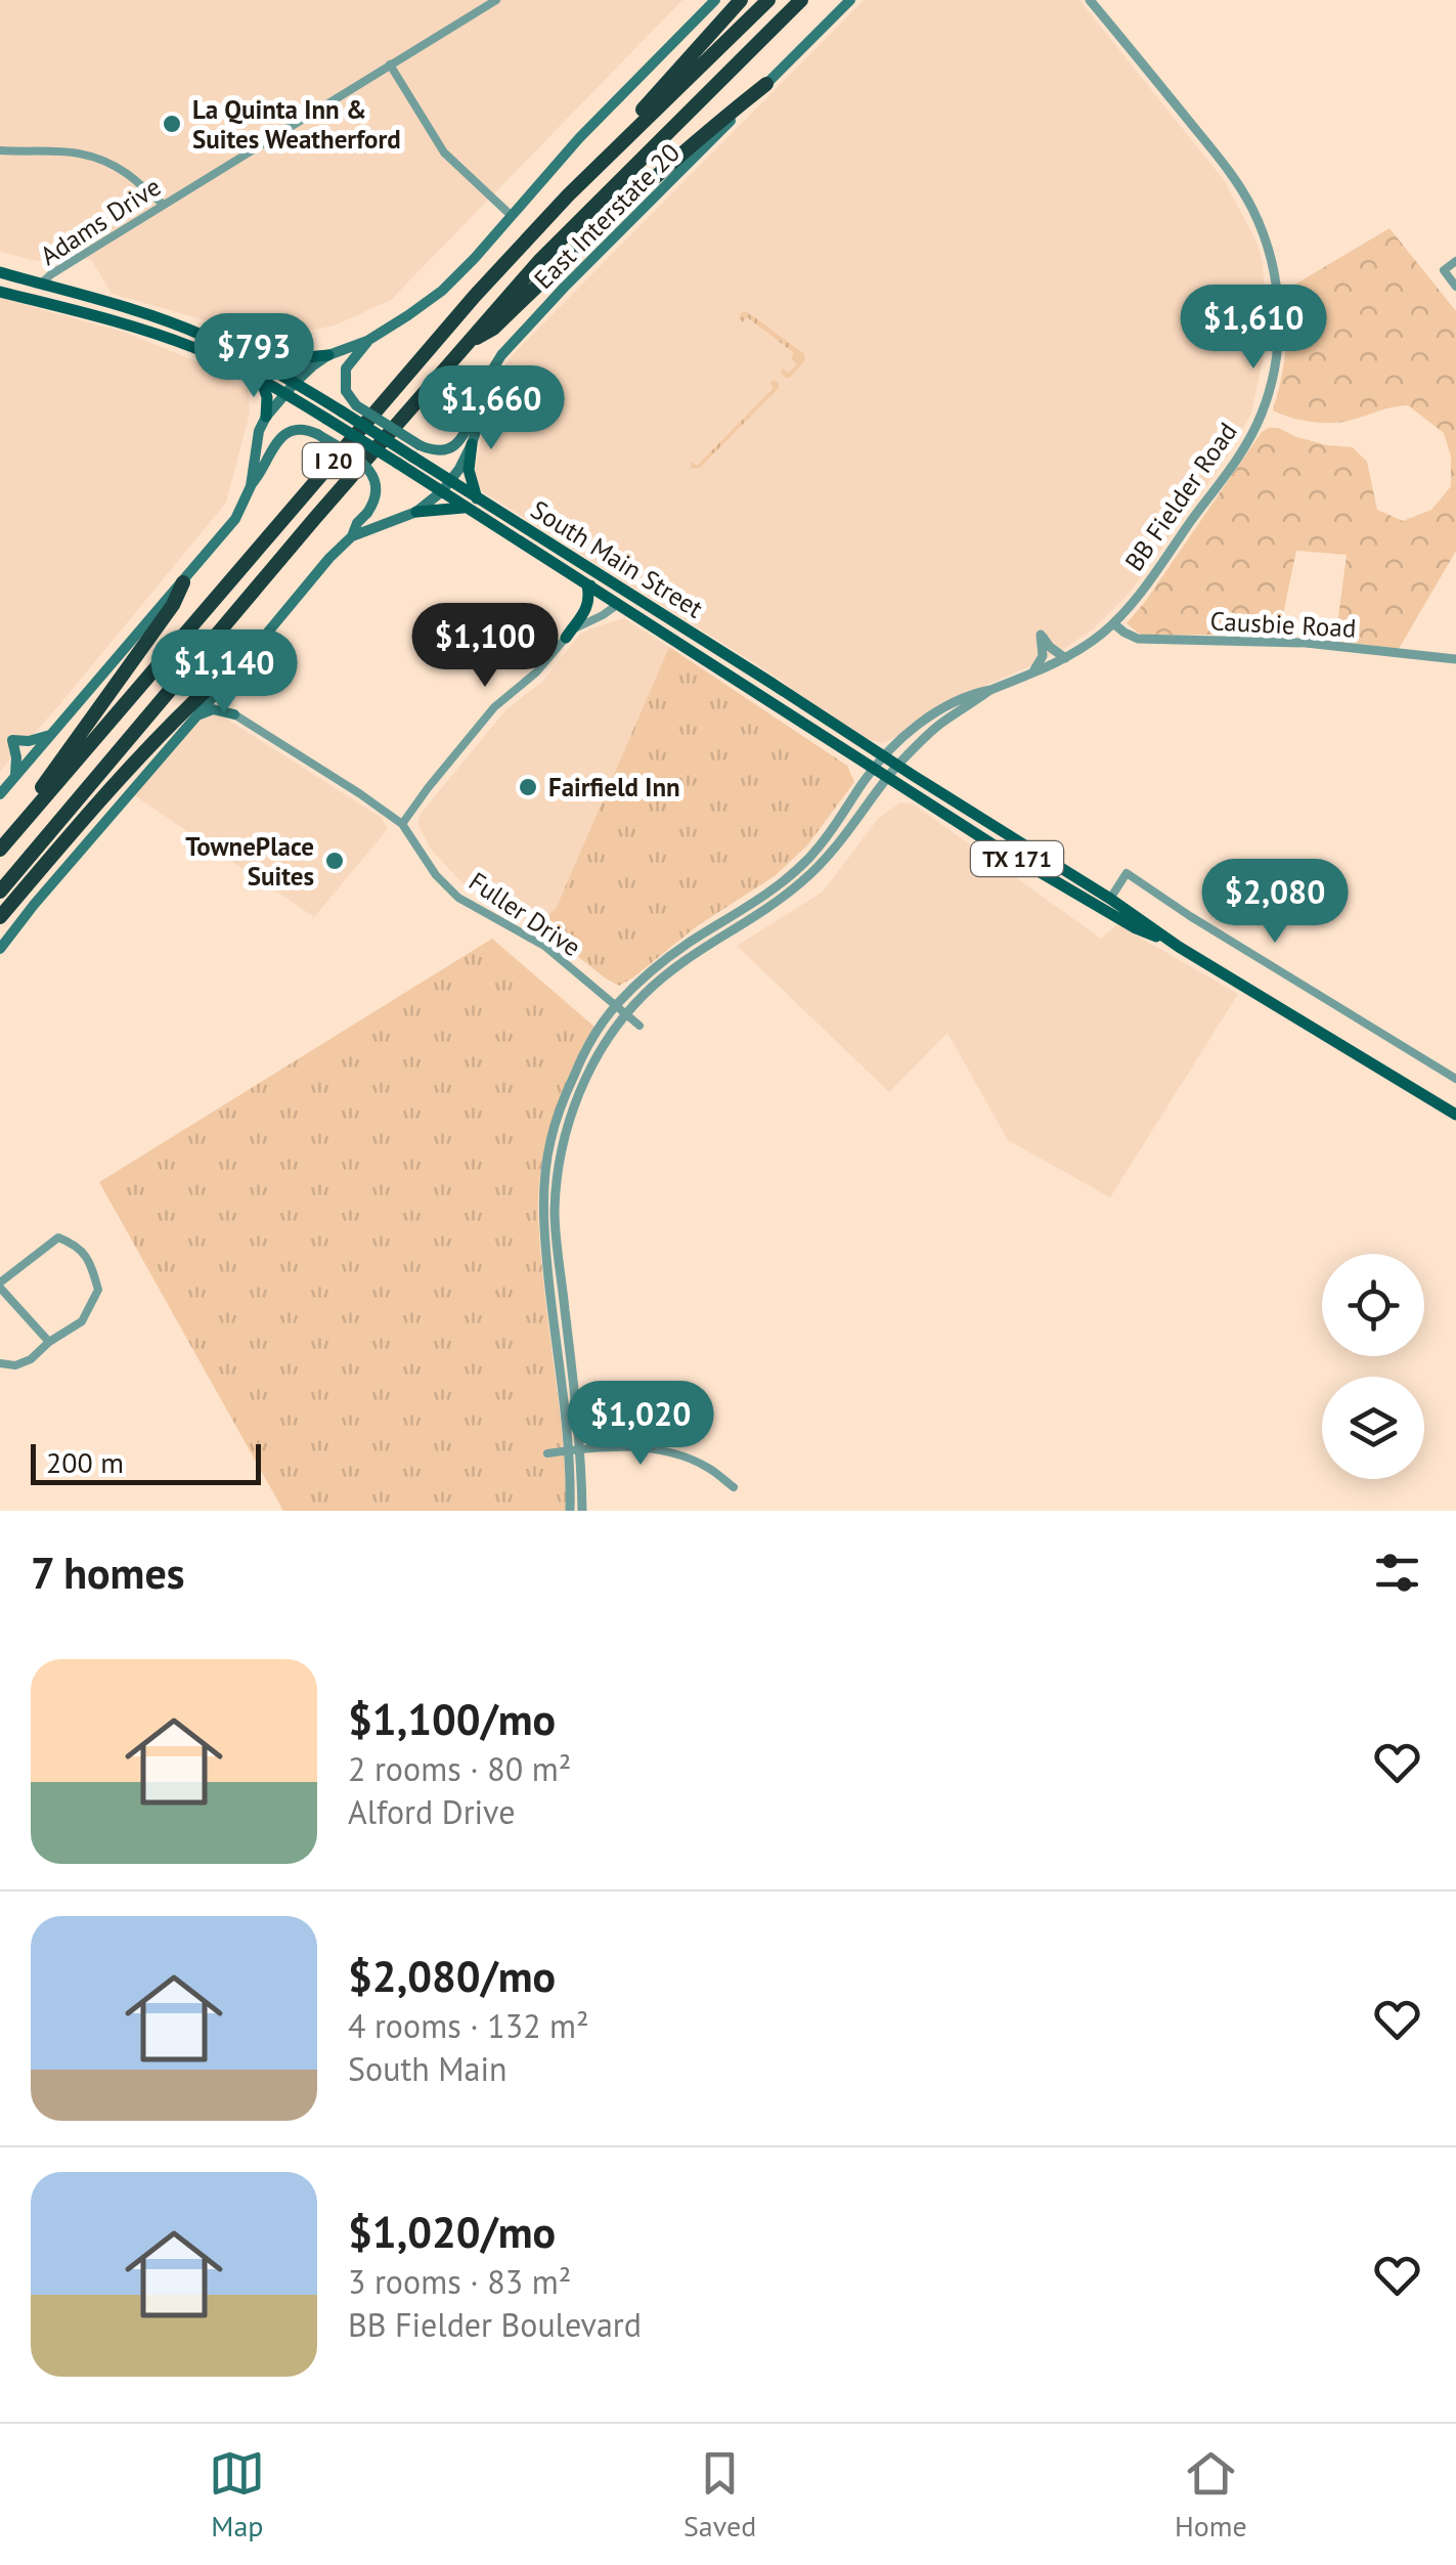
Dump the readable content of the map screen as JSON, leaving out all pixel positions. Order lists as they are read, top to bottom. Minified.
{"streets":{"highway":["I 20"],"main road":["East Interstate 20","South Main Street","TX 171"],"street":["Adams Drive","BB Fielder Road","Causbie Road","Fuller Drive"]},"crossings":[["East Interstate 20","South Main Street"],["Adams Drive","South Main Street"],["BB Fielder Road","Causbie Road"]],"places":["La Quinta Inn & Suites Weatherford","Fairfield Inn","TownePlace Suites"],"scale_bar":"200 m","page":{"price":["$1,610","$793","$1,660","$1,100","$1,140","$2,080","$1,020"],"scale":"200 m","heading":"7 homes","list":[{"name":"$1,100/mo","note":"2 rooms · 80 m² · Alford Drive"},{"name":"$2,080/mo","note":"4 rooms · 132 m² · South Main"},{"name":"$1,020/mo","note":"3 rooms · 83 m² · BB Fielder Boulevard"}],"tabs":["Map","Saved","Home"]}}
